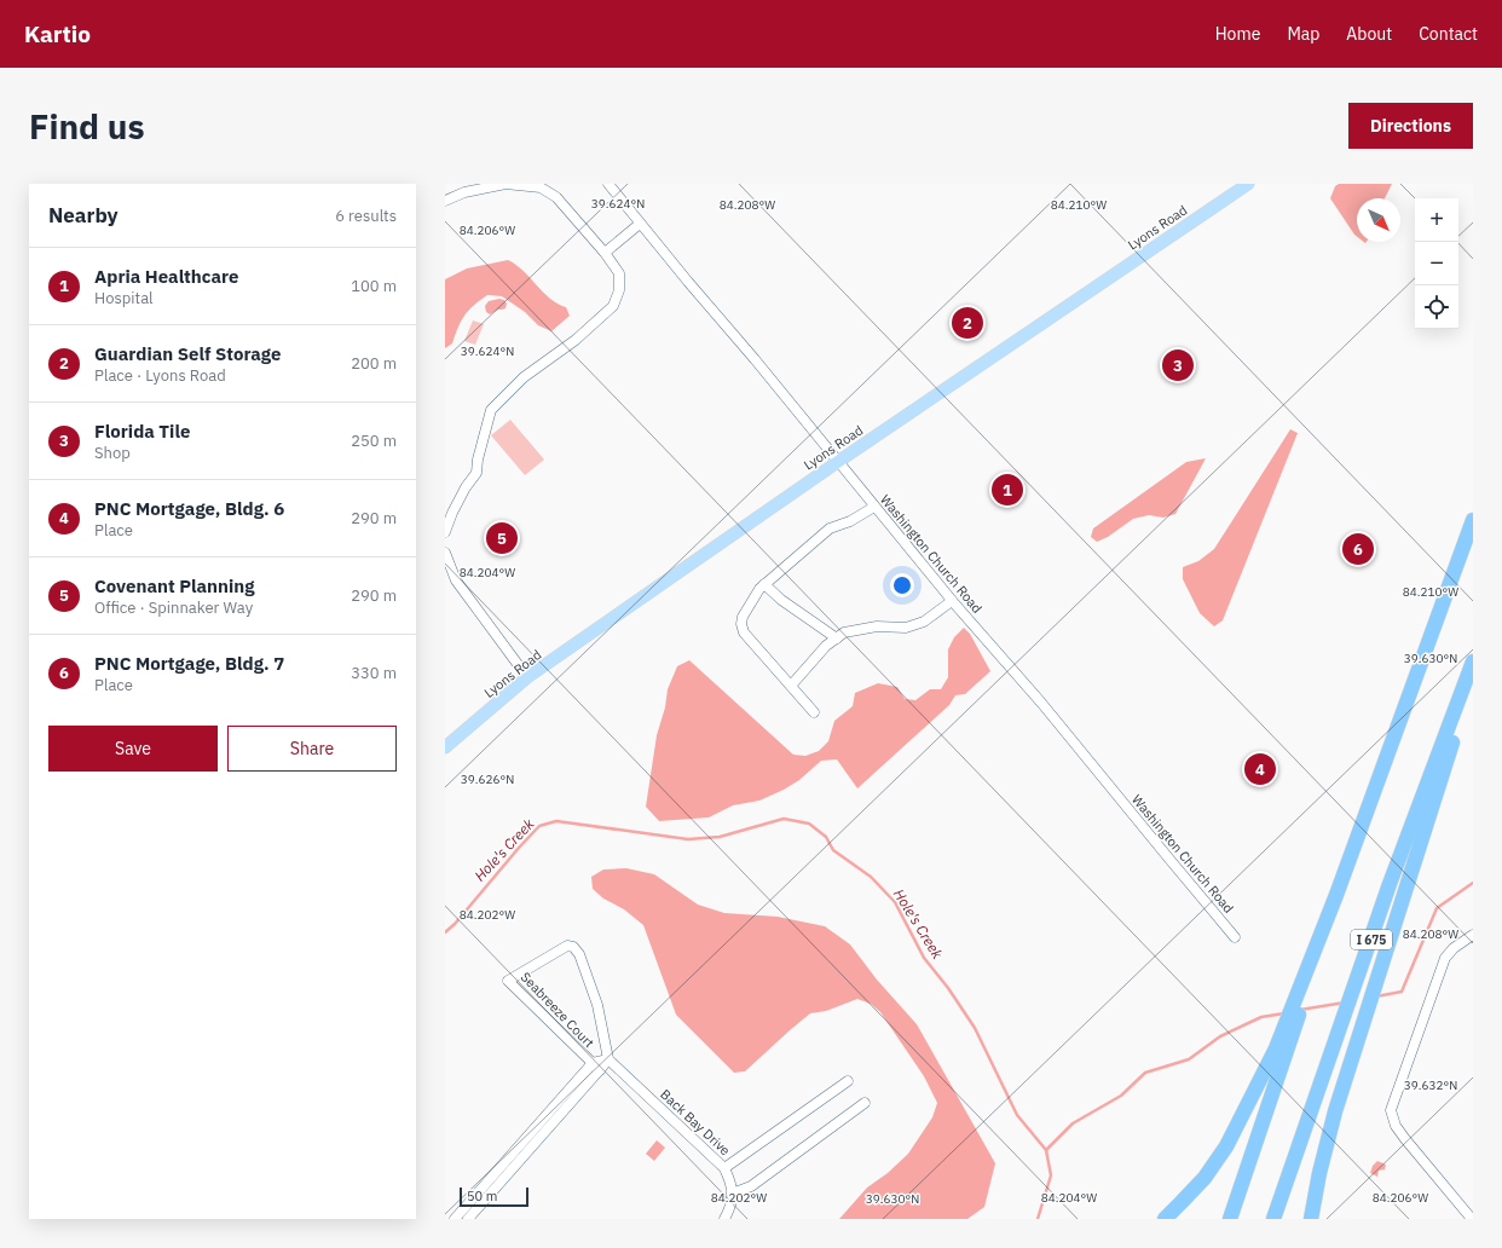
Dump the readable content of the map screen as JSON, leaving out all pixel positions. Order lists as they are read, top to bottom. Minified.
{"streets":{"highway":["I 675"],"main road":["Lyons Road"],"street":["Washington Church Road","Seabreeze Court","Back Bay Drive"]},"crossings":[["Lyons Road","Washington Church Road"],["Seabreeze Court","Back Bay Drive"]],"water":["Hole's Creek"],"scale_bar":"50 m","north":"bottom right","page":{"header":"Kartio","nav":["Home","Map","About","Contact"],"buttons":["Directions",["Save","Share"]],"title":"Find us","heading":["Nearby","6 results"],"map_buttons":["+","−"],"list":[{"mark":"1","name":"Apria Healthcare","note":"Hospital","value":"100 m"},{"mark":"2","name":"Guardian Self Storage","note":"Place · Lyons Road","value":"200 m"},{"mark":"3","name":"Florida Tile","note":"Shop","value":"250 m"},{"mark":"4","name":"PNC Mortgage, Bldg. 6","note":"Place","value":"290 m"},{"mark":"5","name":"Covenant Planning","note":"Office · Spinnaker Way","value":"290 m"},{"mark":"6","name":"PNC Mortgage, Bldg. 7","note":"Place","value":"330 m"}],"pins":["2","3","1","5","6","4"],"scale":"50 m"},"coordinates":["39.624°N","84.208°W","84.210°W","84.206°W","84.204°W","39.630°N","39.626°N","84.202°W","39.632°N"]}
